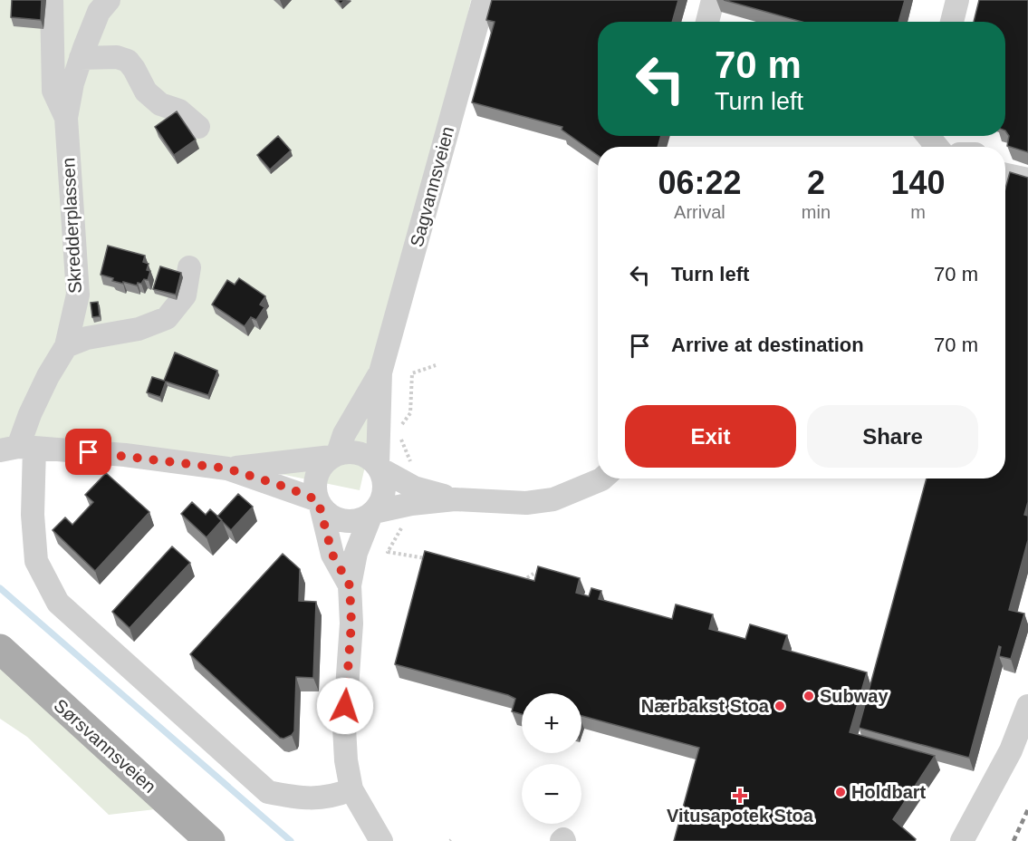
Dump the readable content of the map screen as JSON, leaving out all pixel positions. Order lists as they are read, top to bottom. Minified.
{"streets":{"main road":["Sørsvannsveien"],"street":["Sagvannsveien","Skredderplassen"]},"places":{"other":["Subway","Nærbakst Stoa","Holdbart"],"health":["Vitusapotek Stoa"]},"page":{"turn":["70 m","Turn left"],"eta":["06:22","Arrival","2","min","140","m"],"list":[{"name":"Turn left","value":"70 m"},{"name":"Arrive at destination","value":"70 m"}],"buttons":["Exit","Share"],"map_buttons":["+","−"]}}
